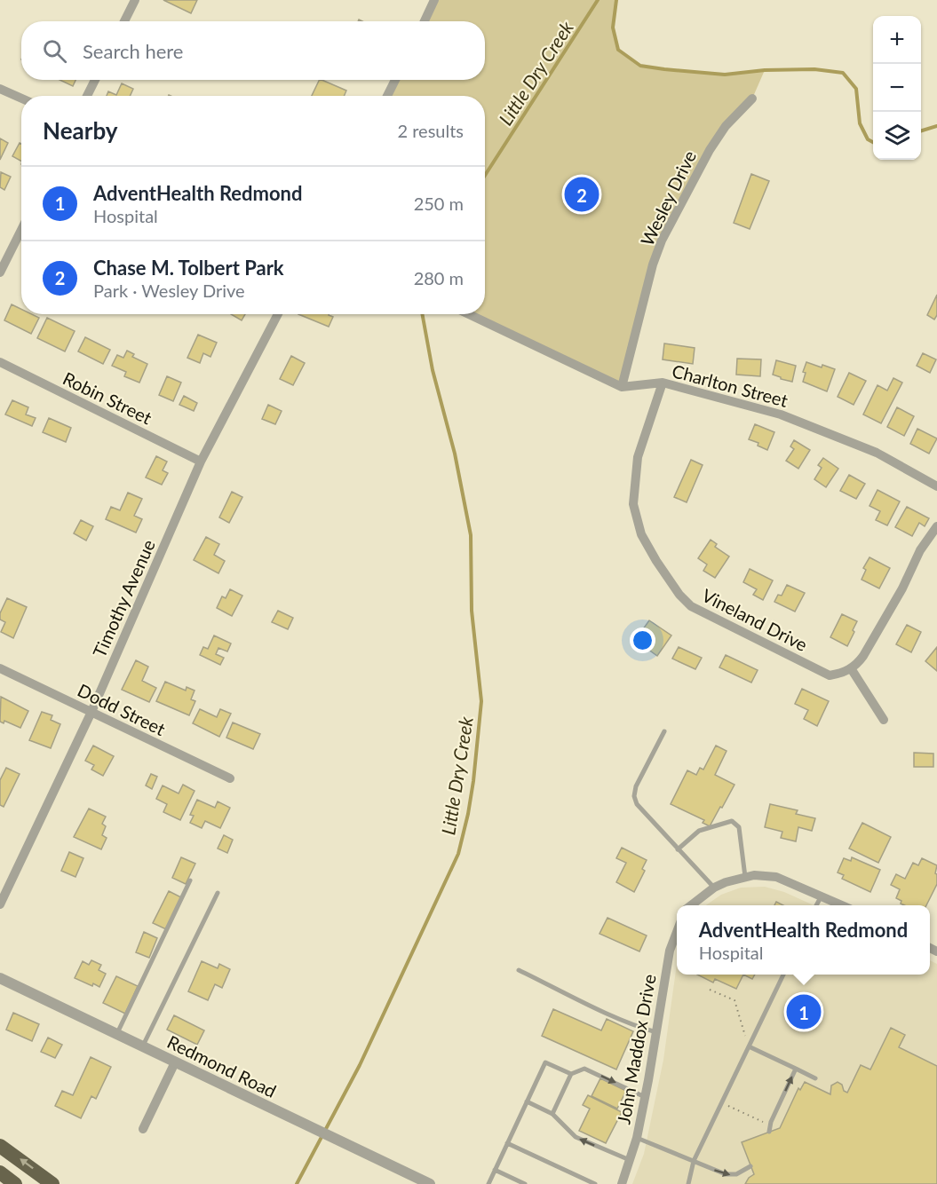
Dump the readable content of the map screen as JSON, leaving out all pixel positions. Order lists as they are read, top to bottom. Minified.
{"streets":{"street":["Wesley Drive","Charlton Street","Robin Street","Timothy Avenue","Vineland Drive","Dodd Street","John Maddox Drive","Redmond Road"]},"crossings":[["Wesley Drive","Charlton Street"],["Charlton Street","Vineland Drive"],["Robin Street","Timothy Avenue"],["Timothy Avenue","Dodd Street"]],"water":["Little Dry Creek"],"page":{"map_buttons":["+","−"],"search":"Search here","heading":["Nearby","2 results"],"list":[{"mark":"1","name":"AdventHealth Redmond","note":"Hospital","value":"250 m"},{"mark":"2","name":"Chase M. Tolbert Park","note":"Park · Wesley Drive","value":"280 m"}],"pins":["2","1"],"popup":["AdventHealth Redmond","Hospital"]}}
